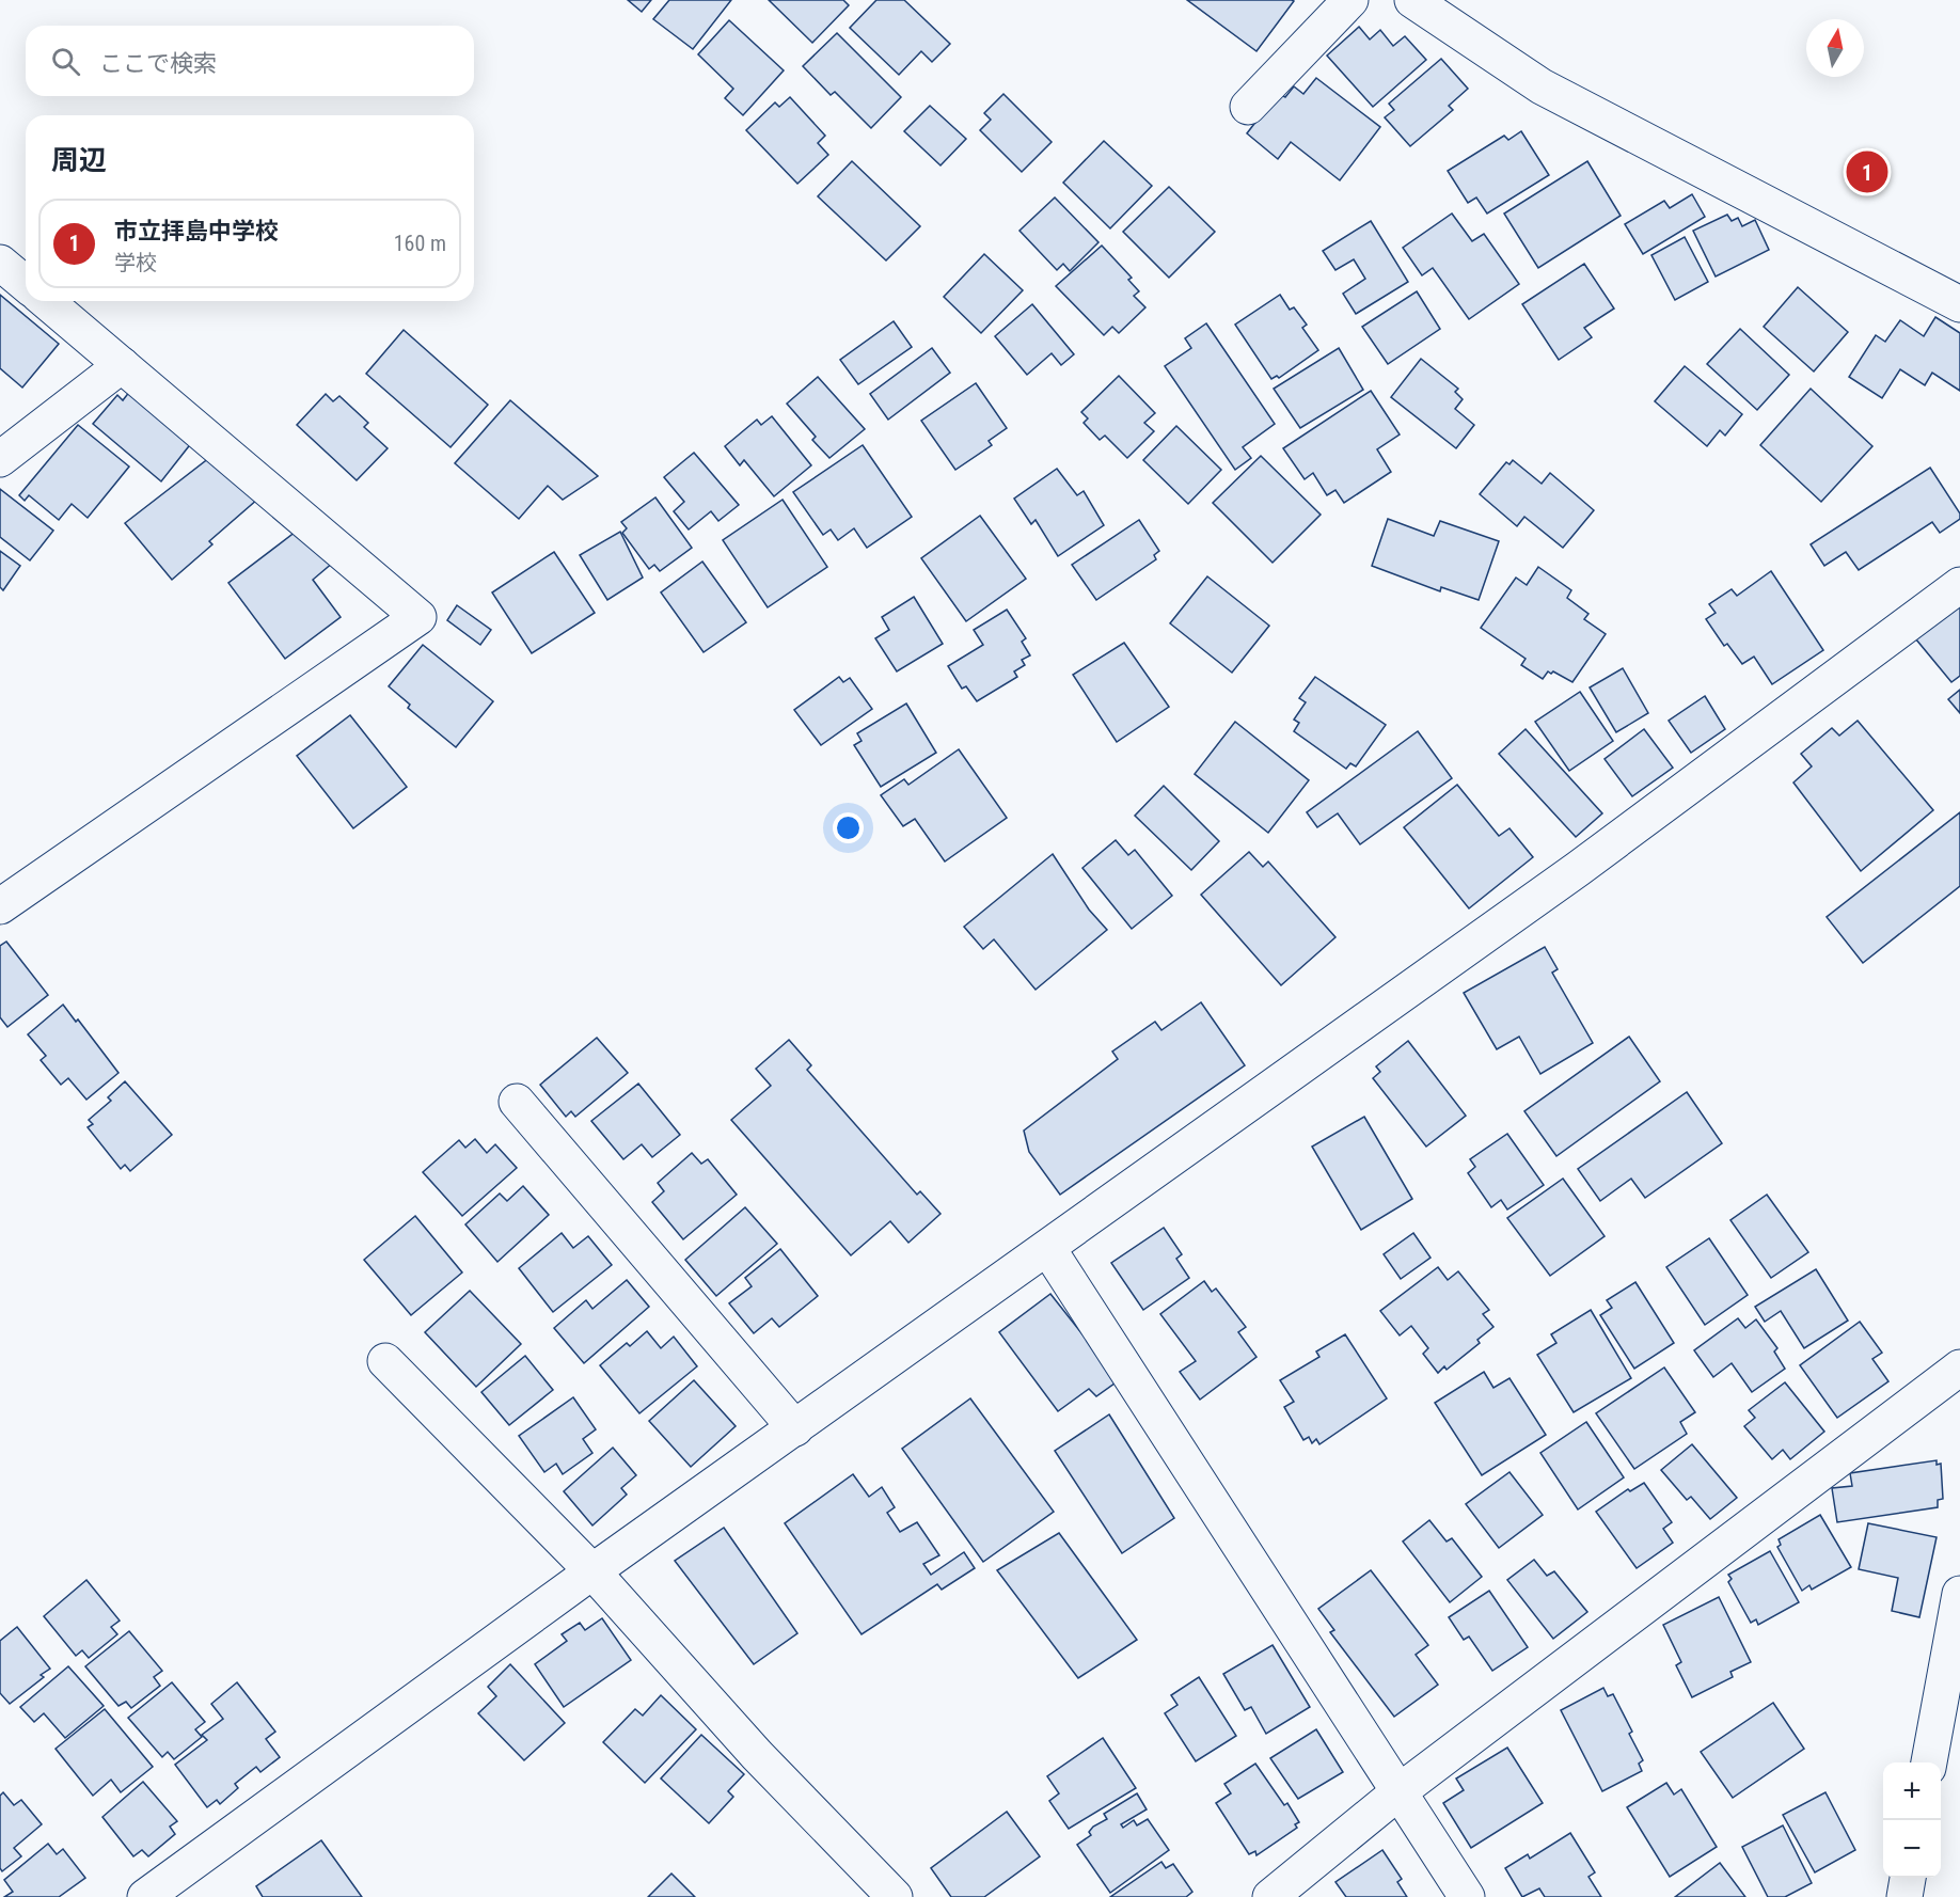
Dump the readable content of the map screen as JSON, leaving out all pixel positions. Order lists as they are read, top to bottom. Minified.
{"north":"top","page":{"search":"ここで検索","heading":"周辺","pins":"1","list":[{"mark":"1","name":"市立拝島中学校","note":"学校","value":"160 m"}],"map_buttons":["+","−"]}}
